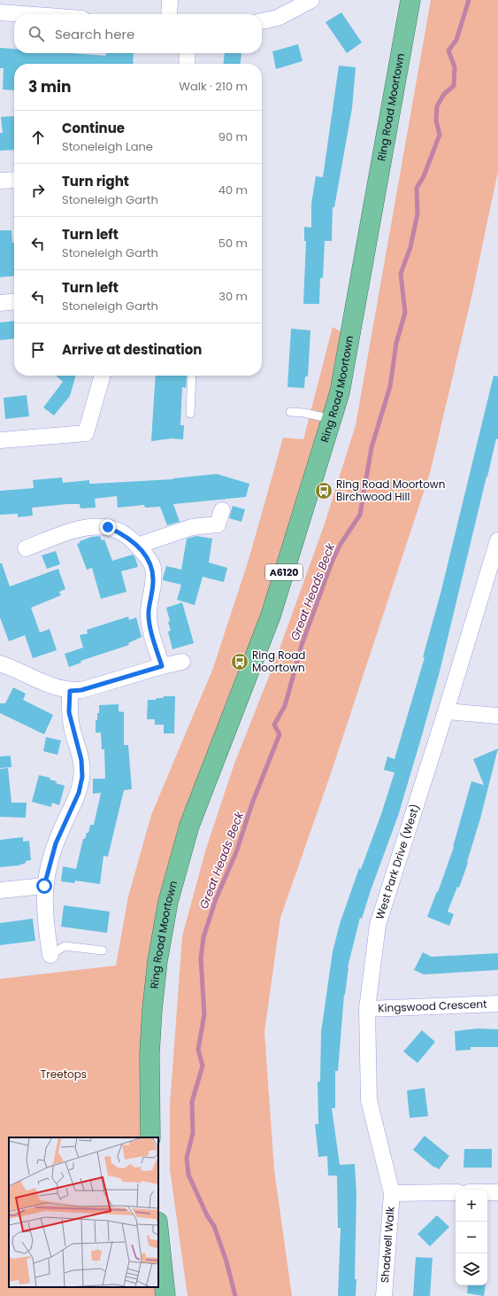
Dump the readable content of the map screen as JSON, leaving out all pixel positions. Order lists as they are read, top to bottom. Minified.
{"streets":{"highway":["Ring Road Moortown","A6120"],"street":["West Park Drive (West)","Kingswood Crescent","Shadwell Walk"]},"crossings":[["West Park Drive (West)","Kingswood Crescent"],["West Park Drive (West)","Shadwell Walk"]],"water":["Great Heads Beck"],"parks":["Treetops"],"places":{"bus stop":["Ring Road Moortown Birchwood Hill","Ring Road Moortown"]},"page":{"search":"Search here","heading":["3 min","Walk · 210 m"],"list":[["Continue","Stoneleigh Lane","90 m"],["Turn right","Stoneleigh Garth","40 m"],["Turn left","Stoneleigh Garth","50 m"],["Turn left","Stoneleigh Garth","30 m"],"Arrive at destination"],"map_buttons":["+","−"]}}
